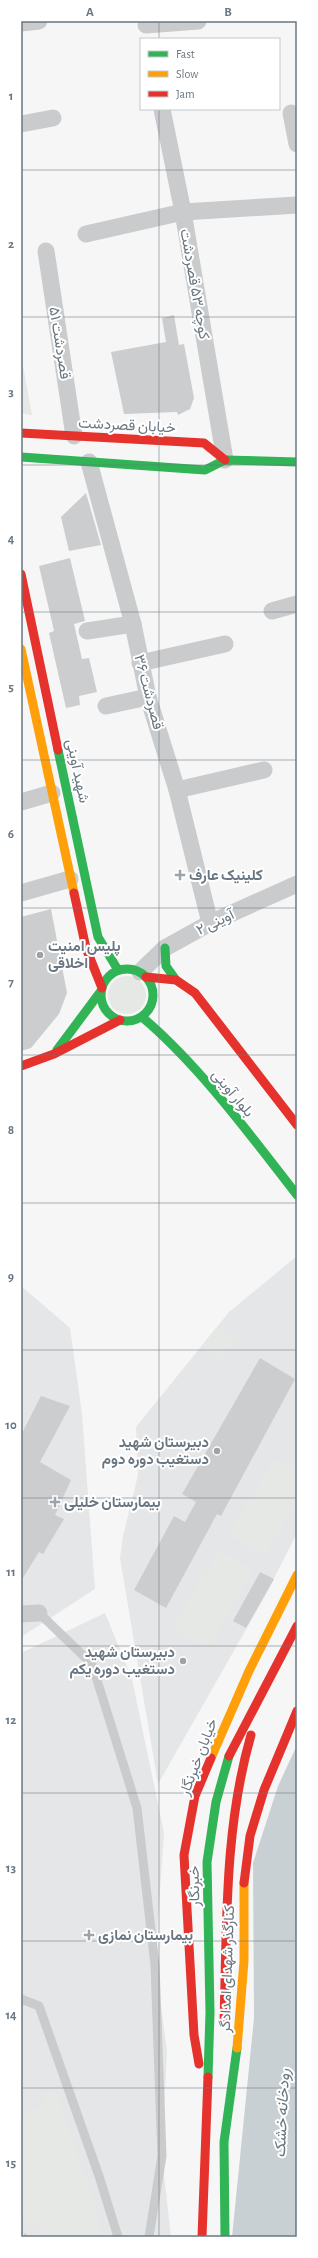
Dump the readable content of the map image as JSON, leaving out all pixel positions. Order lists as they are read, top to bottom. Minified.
{"streets":{"main road":["خیابان قصردشت","شهید آوینی","بلوار آوینی","خیابان خبرنگار","خبرنگار","کنارگذر شهدای امدادگر"],"street":["کوچه ۵۳ قصردشت","۵۱ قصردشت","۳۶ قصردشت","۲ آوینی"]},"crossings":[["کوچه ۵۳ قصردشت","خیابان قصردشت"],["۵۱ قصردشت","خیابان قصردشت"],["۳۶ قصردشت","۲ آوینی"],["شهید آوینی","۲ آوینی"],["شهید آوینی","بلوار آوینی"],["۲ آوینی","بلوار آوینی"],["خیابان خبرنگار","خبرنگار"]],"water":["رودخانه خشک"],"places":{"health":["کلینیک عارف","بیمارستان خلیلی","بیمارستان نمازی"],"other":["پلیس امنیت اخلاقی","دبیرستان شهید دستغیب دوره دوم","دبیرستان شهید دستغیب دوره یکم"]},"legend":["Fast","Slow","Jam"],"grid":{"columns":["A","B"],"rows":["1","2","3","4","5","6","7","8","9","10","11","12","13","14","15"]}}
